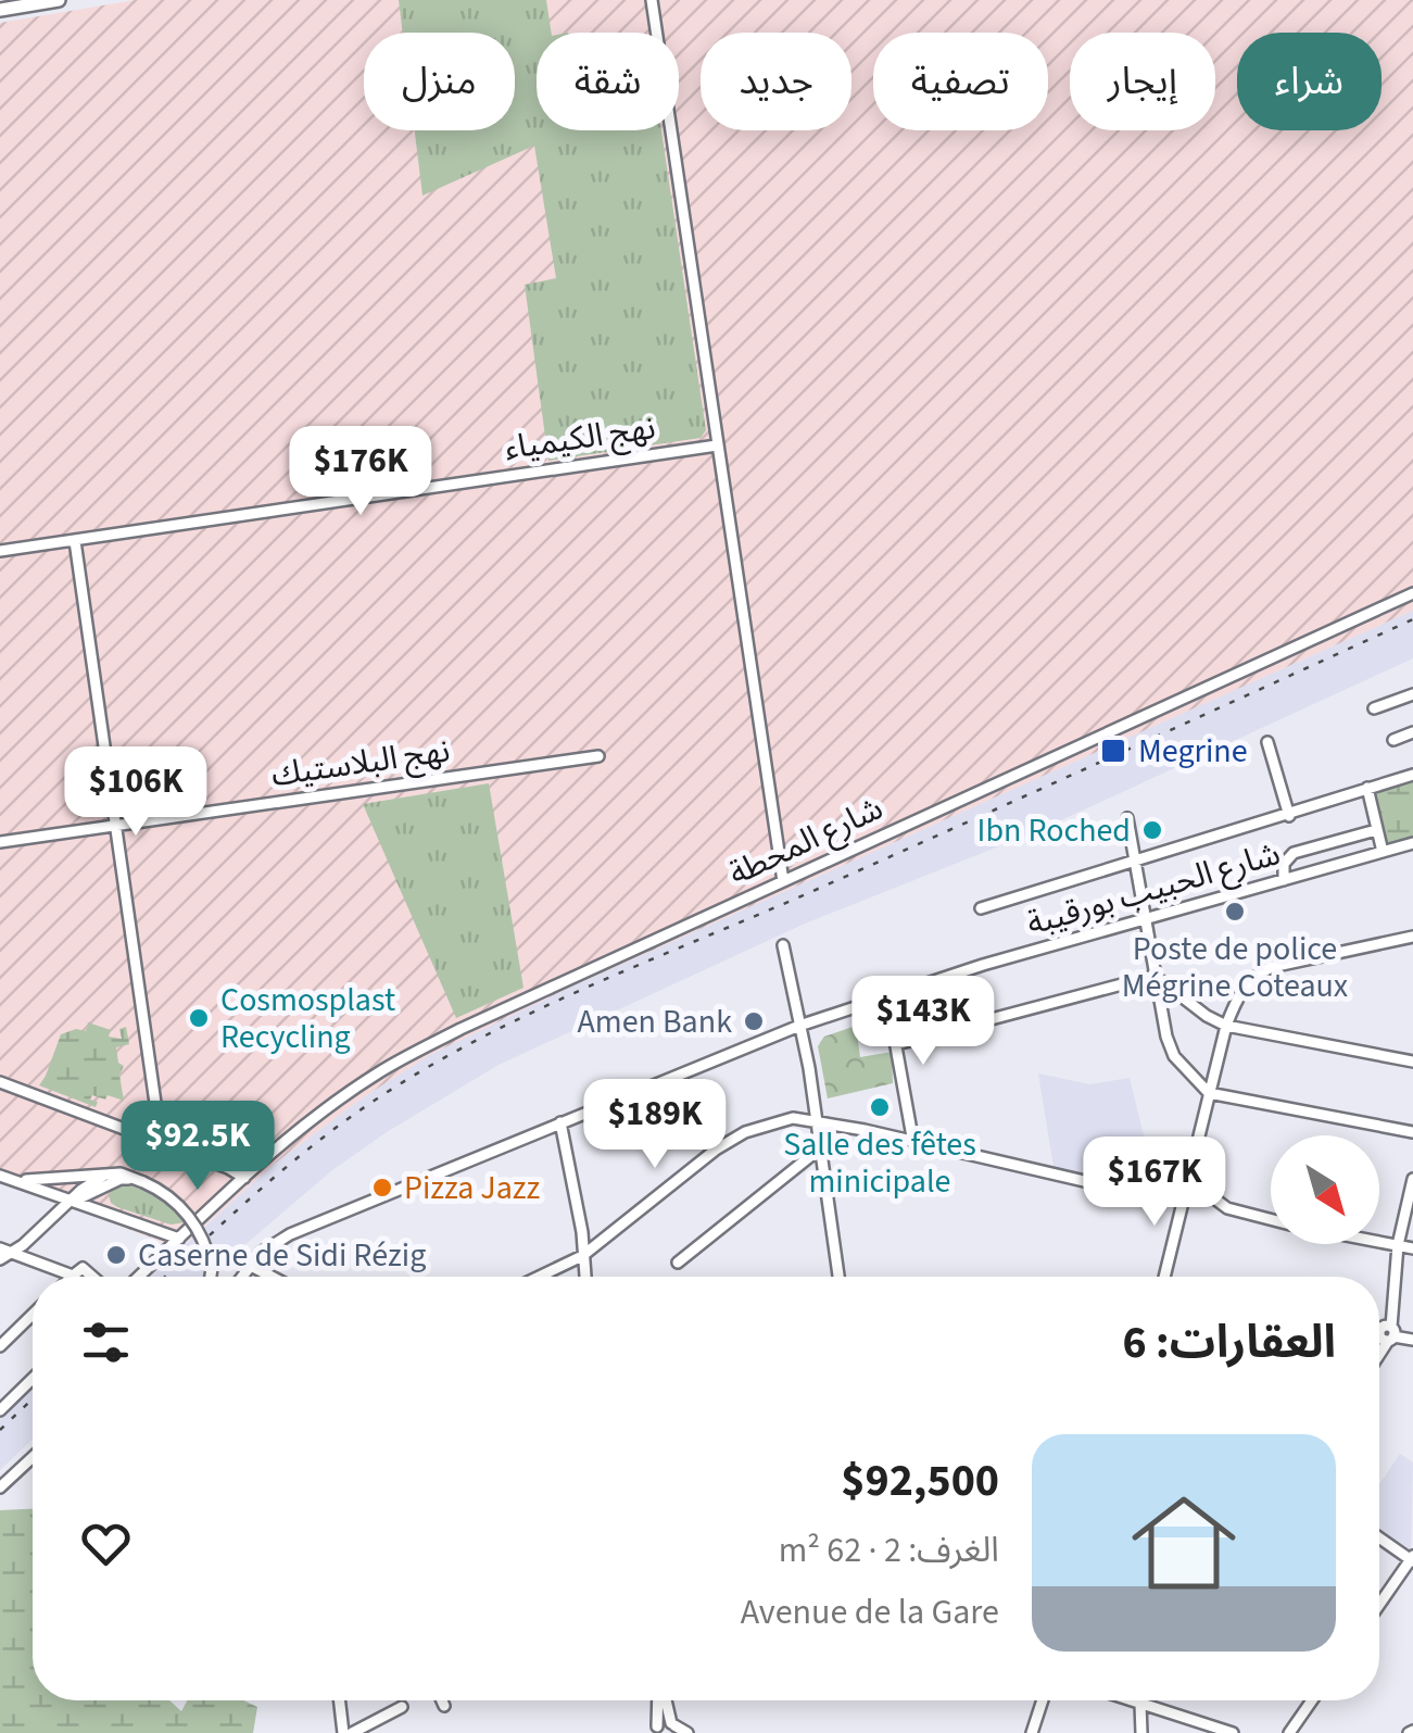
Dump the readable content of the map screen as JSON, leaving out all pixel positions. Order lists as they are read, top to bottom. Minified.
{"streets":{"street":["نهج الكيمياء","نهج البلاستيك","شارع المحطة","شارع الحبيب بورقيبة"]},"places":{"transit":["Megrine"],"other":["Ibn Roched","Poste de police Mégrine Coteaux","Cosmosplast Recycling","Amen Bank","Salle des fêtes minicipale","Pizza Jazz","Caserne de Sidi Rézig"]},"north":"bottom right","page":{"chip":["شراء","إيجار","تصفية","جديد","شقة","منزل"],"price":["$176K","$106K","$143K","$189K","$92.5K","$167K"],"heading":"العقارات: 6","list":[{"name":"$92,500","note":"الغرف: 2 · 62 m² · Avenue de la Gare"}]}}
